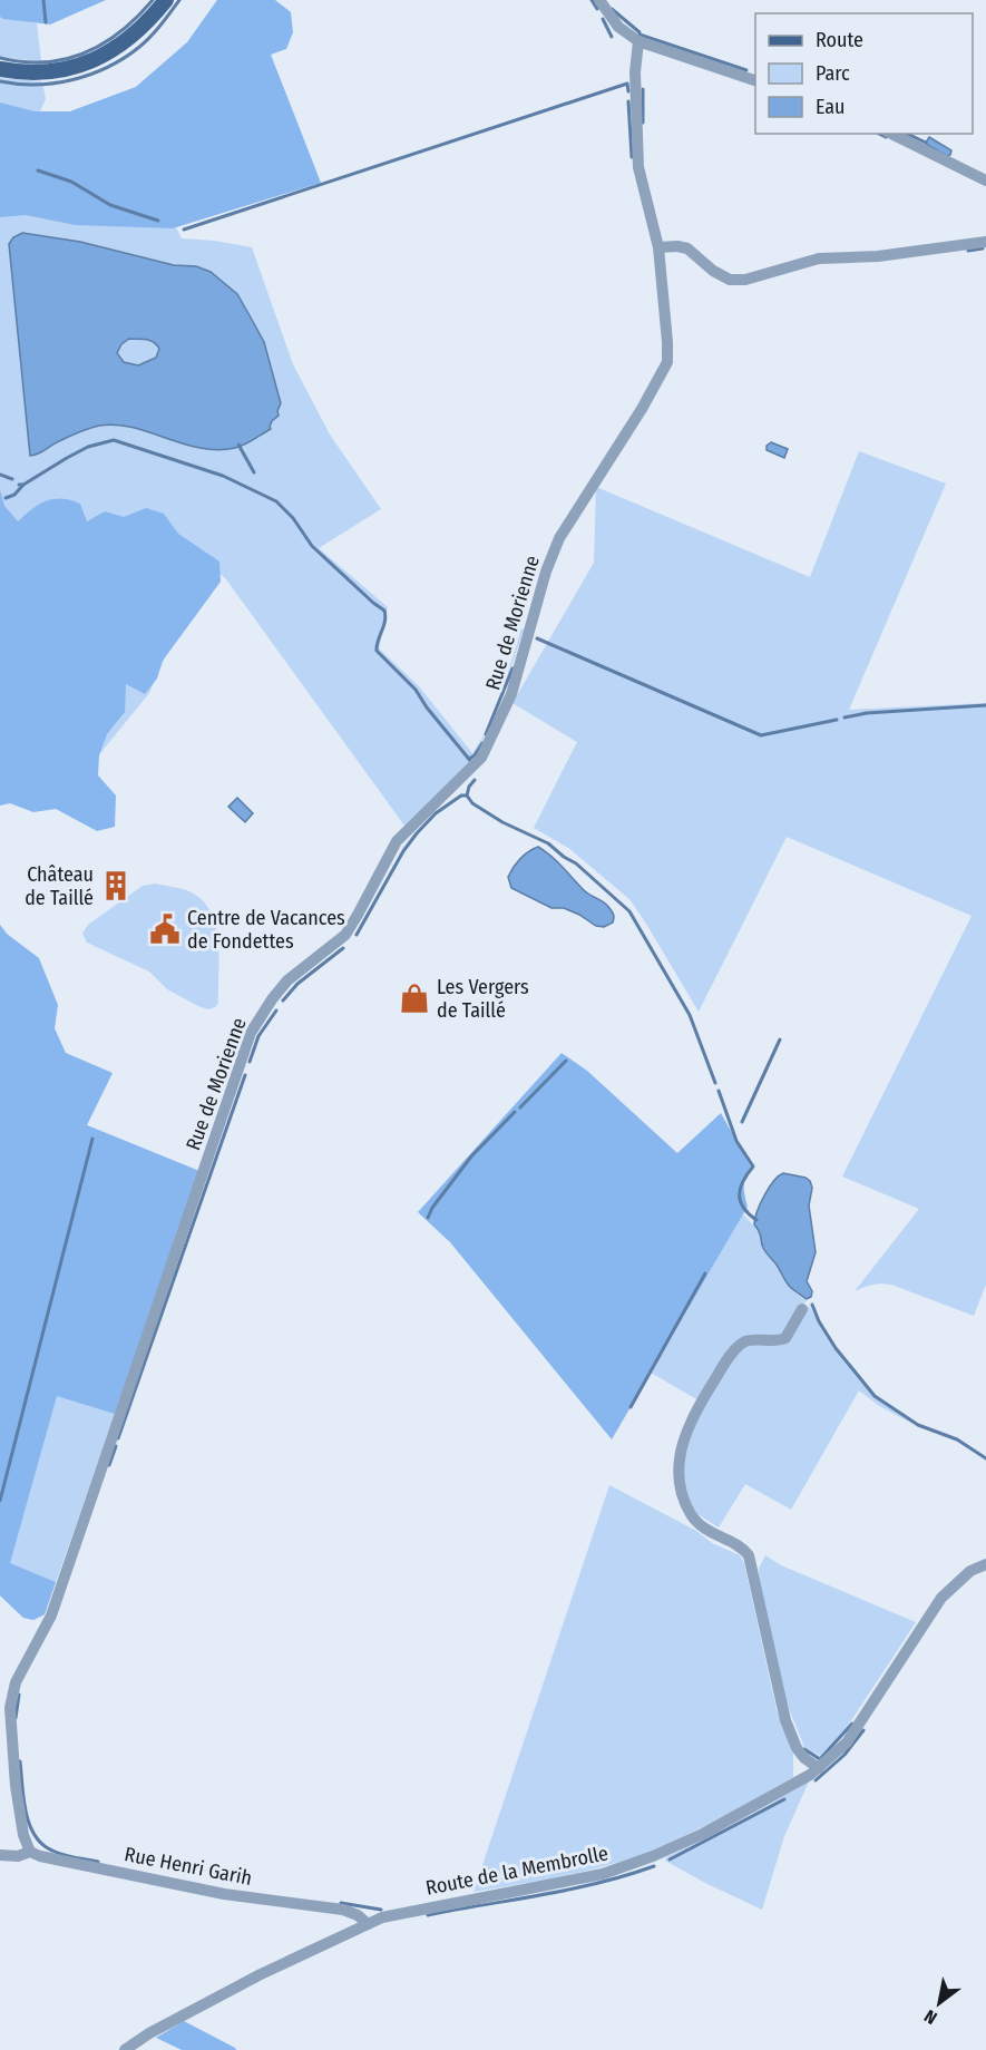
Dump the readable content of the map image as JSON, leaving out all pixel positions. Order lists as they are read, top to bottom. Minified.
{"streets":{"street":["Rue de Morienne","Rue Henri Garih","Route de la Membrolle"]},"crossings":[["Rue de Morienne","Rue Henri Garih"],["Rue Henri Garih","Route de la Membrolle"]],"places":{"building":["Château de Taillé"],"public building":["Centre de Vacances de Fondettes"],"shop":["Les Vergers de Taillé"]},"legend":["Route","Parc","Eau"],"north":"bottom left"}
